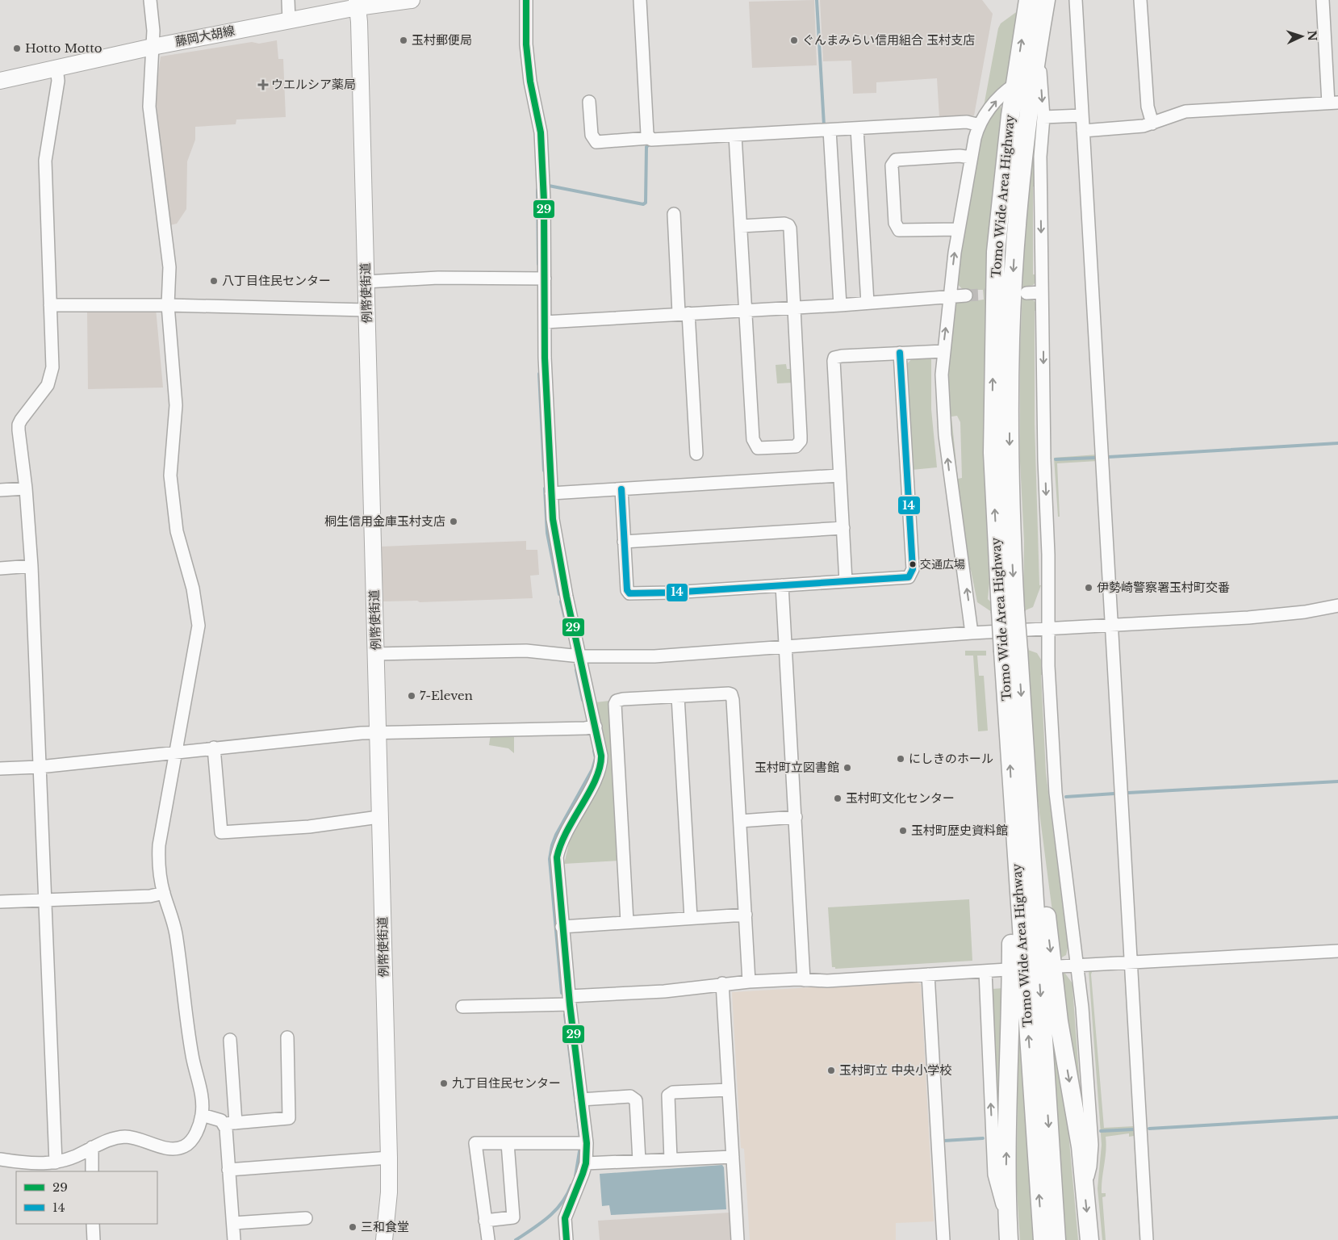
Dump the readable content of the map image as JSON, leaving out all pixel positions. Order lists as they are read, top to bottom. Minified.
{"streets":{"highway":["Tomo Wide Area Highway"],"main road":["藤岡大胡線","例幣使街道"]},"crossings":[["藤岡大胡線","例幣使街道"]],"places":{"other":["玉村郵便局","ぐんまみらい信用組合 玉村支店","Hotto Motto","八丁目住民センター","桐生信用金庫玉村支店","交通広場","伊勢崎警察署玉村町交番","7-Eleven","にしきのホール","玉村町立図書館","玉村町文化センター","玉村町歴史資料館","玉村町立 中央小学校","九丁目住民センター","三和食堂"],"health":["ウエルシア薬局"]},"lines":["transit line 29","transit line 14"],"legend":["29","14"],"north":"right"}
